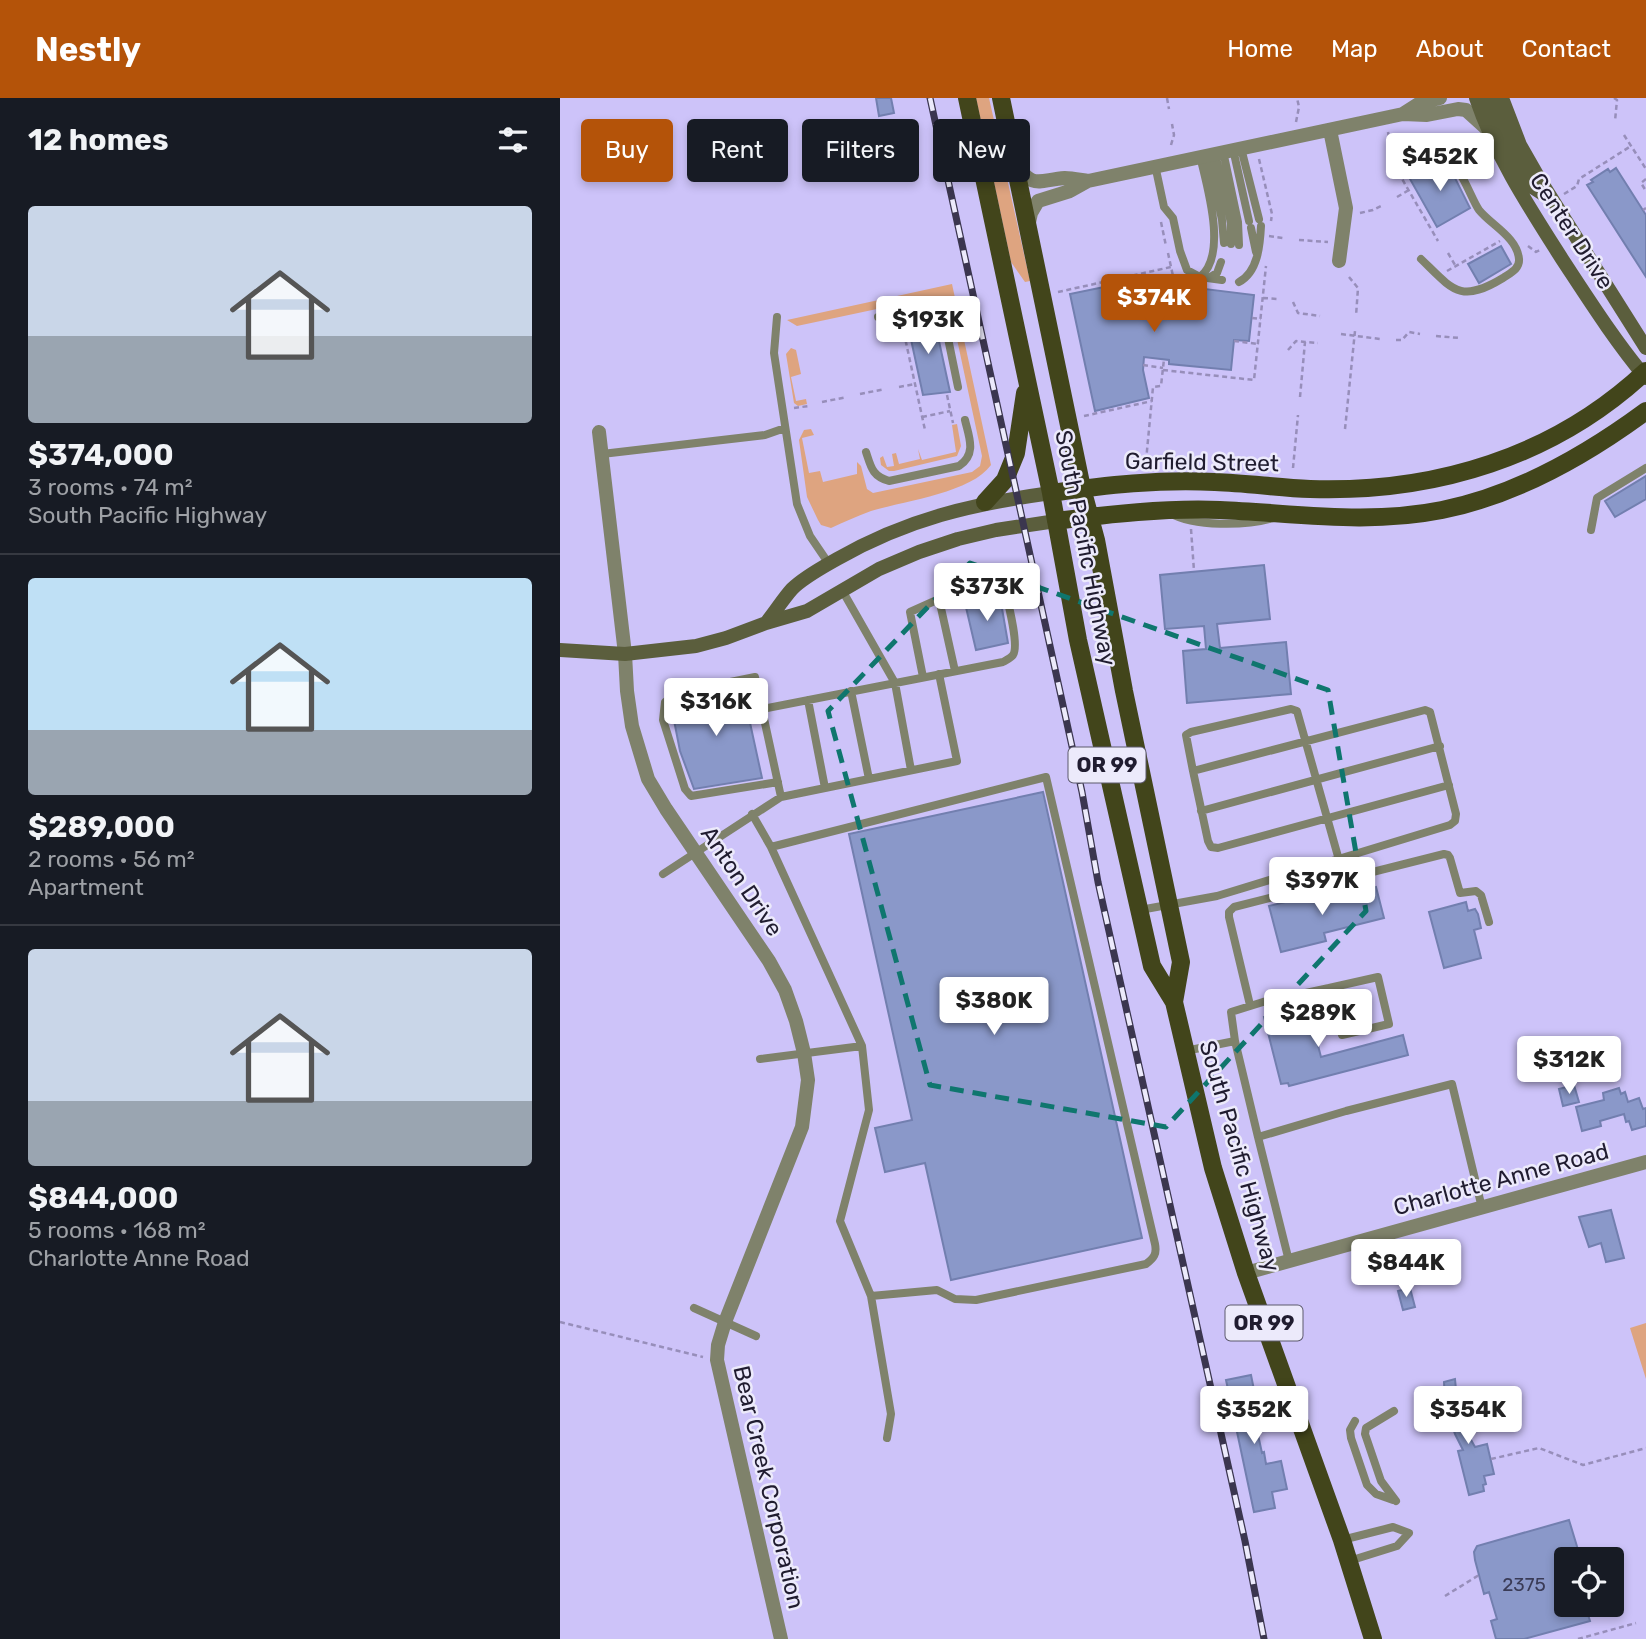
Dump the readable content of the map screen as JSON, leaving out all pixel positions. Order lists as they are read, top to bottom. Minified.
{"streets":{"main road":["Center Drive","Garfield Street","South Pacific Highway","OR 99"],"street":["Anton Drive","Charlotte Anne Road","Bear Creek Corporation"]},"crossings":[["Center Drive","Garfield Street"],["Garfield Street","South Pacific Highway"],["Garfield Street","Anton Drive"],["South Pacific Highway","Charlotte Anne Road"],["Anton Drive","Bear Creek Corporation"]],"house_numbers":["2375"],"page":{"header":"Nestly","nav":["Home","Map","About","Contact"],"heading":"12 homes","chip":["Buy","Rent","Filters","New"],"price":["$452K","$374K","$193K","$373K","$316K","$397K","$380K","$289K","$312K","$844K","$352K","$354K"],"list":[{"name":"$374,000","note":"3 rooms · 74 m² · South Pacific Highway"},{"name":"$289,000","note":"2 rooms · 56 m² · Apartment"},{"name":"$844,000","note":"5 rooms · 168 m² · Charlotte Anne Road"}]}}
